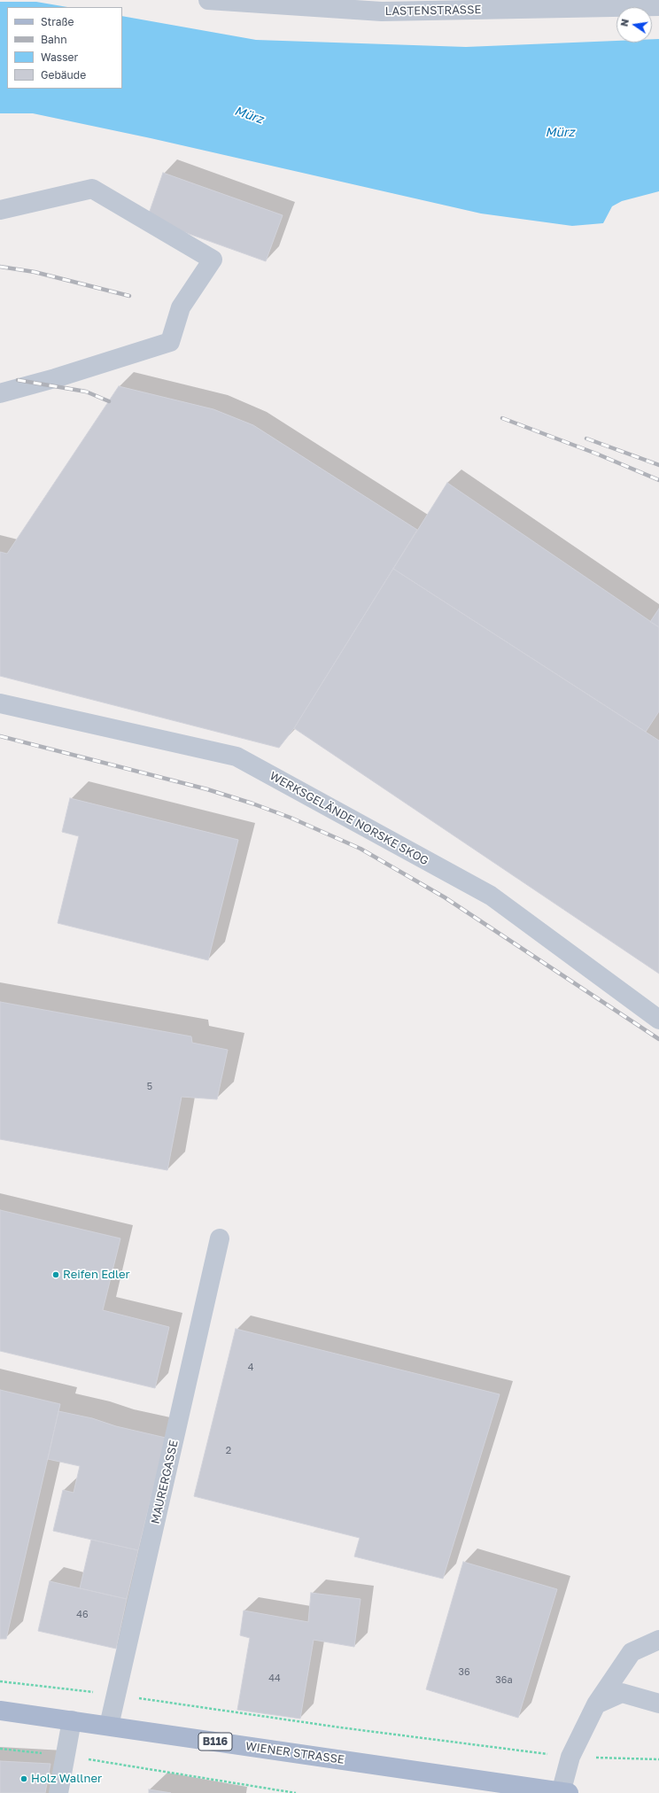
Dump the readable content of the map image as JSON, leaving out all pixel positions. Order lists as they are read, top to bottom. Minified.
{"streets":{"main road":["B116","WIENER STRASSE"],"street":["LASTENSTRASSE","WERKSGELÄNDE NORSKE SKOG","MAURERGASSE"]},"crossings":[["MAURERGASSE","WIENER STRASSE"]],"water":["Mürz"],"places":["Reifen Edler","Holz Wallner"],"house_numbers":["5","4","2","46","36","44","36a"],"legend":["Straße","Bahn","Wasser","Gebäude"],"north":"left"}
